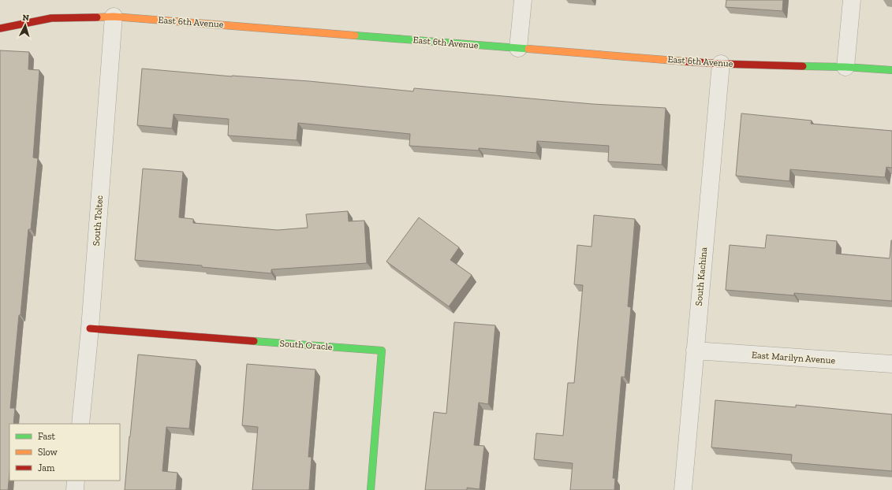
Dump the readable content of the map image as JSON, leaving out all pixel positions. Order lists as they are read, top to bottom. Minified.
{"streets":{"street":["East 6th Avenue","South Toltec","South Kachina","South Oracle","East Marilyn Avenue"]},"crossings":[["East 6th Avenue","South Toltec"],["East 6th Avenue","South Kachina"],["South Toltec","South Oracle"],["South Kachina","East Marilyn Avenue"]],"legend":["Fast","Slow","Jam"],"north":"top"}
